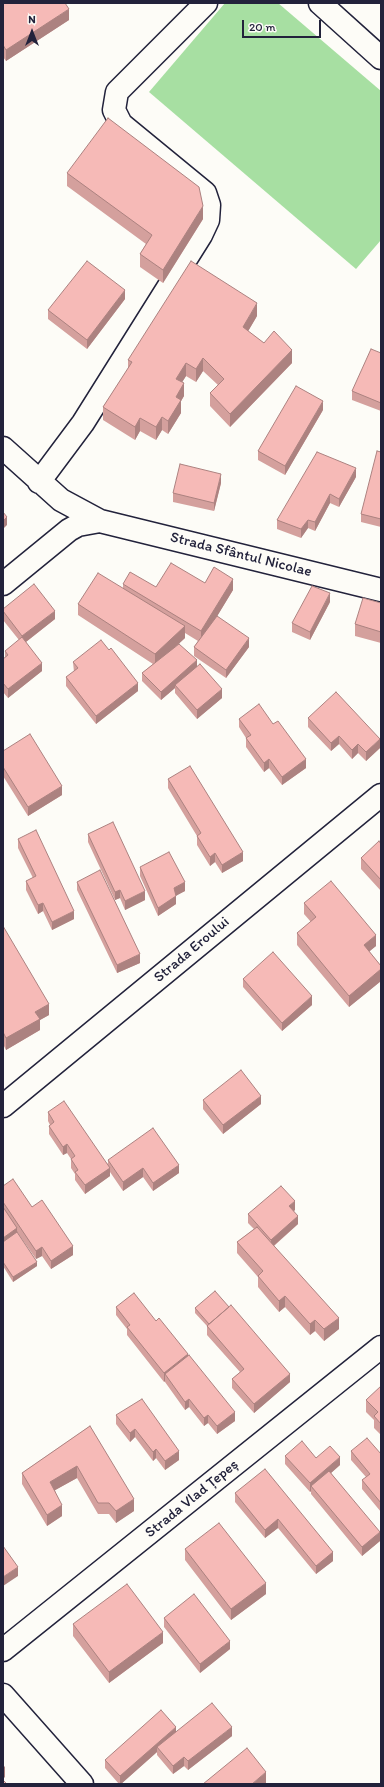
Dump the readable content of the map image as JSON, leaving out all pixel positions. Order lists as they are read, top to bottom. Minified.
{"streets":{"street":["Strada Sfântul Nicolae","Strada Eroului","Strada Vlad Țepeș"]},"scale_bar":"20 m","north":"top"}
